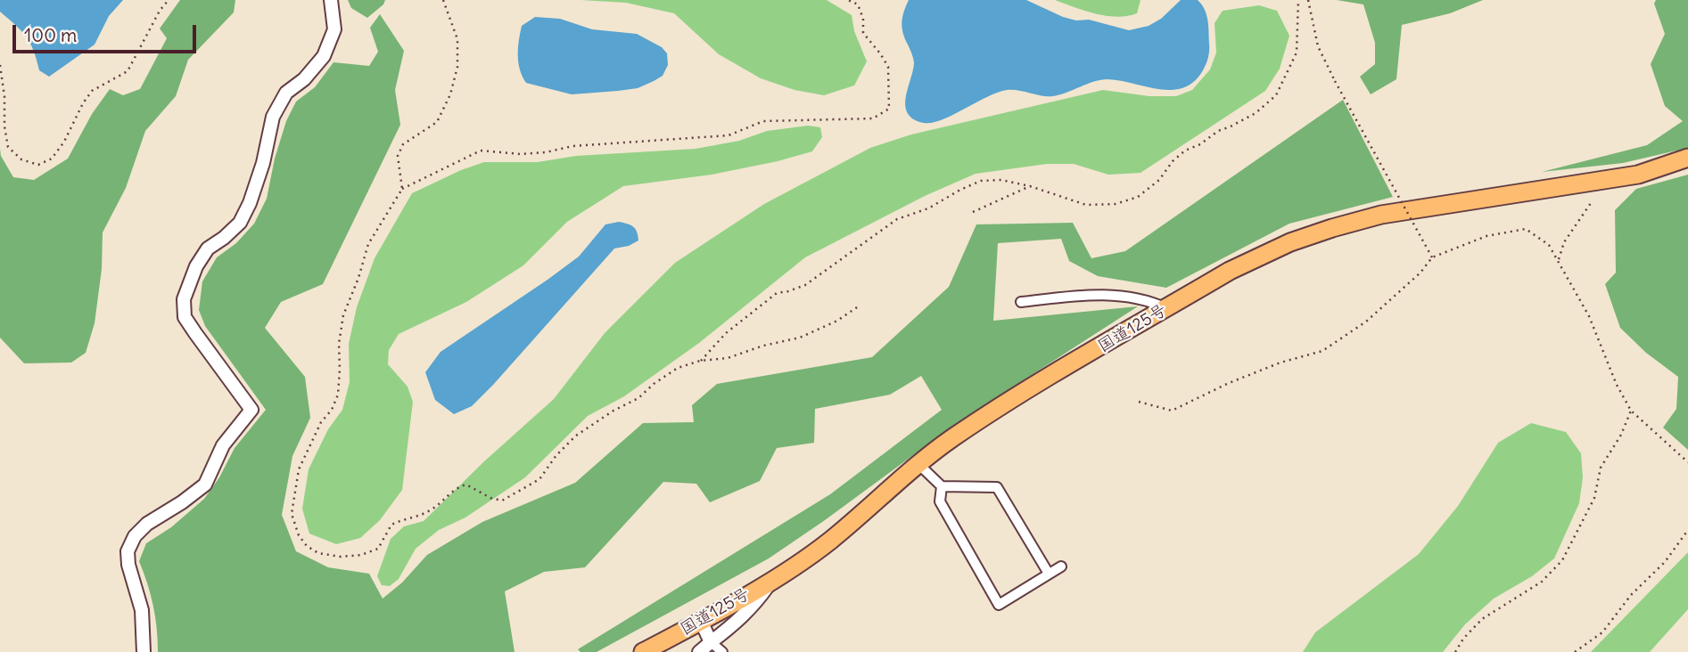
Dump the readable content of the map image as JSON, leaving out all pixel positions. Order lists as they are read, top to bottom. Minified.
{"streets":{"highway":["国道125号"]},"scale_bar":"100 m"}
